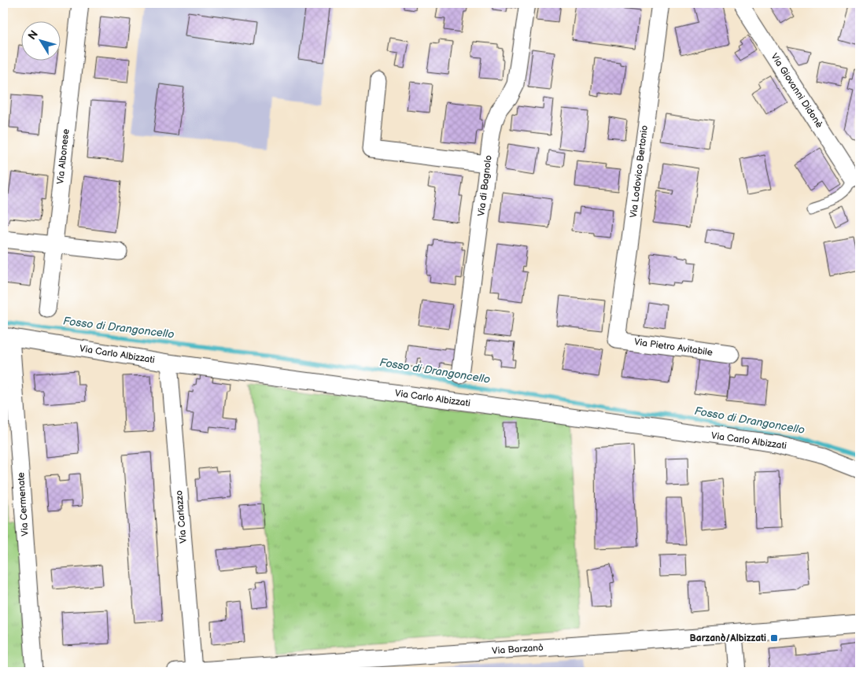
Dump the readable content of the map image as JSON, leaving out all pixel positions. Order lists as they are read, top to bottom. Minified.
{"streets":{"street":["Via Giovanni Didonè","Via Albonese","Via Lodovico Bertonio","Via di Bagnolo","Via Pietro Avitabile","Via Carlo Albizzati","Via Cermenate","Via Carlazzo","Via Barzanò"]},"crossings":[["Via Lodovico Bertonio","Via Pietro Avitabile"],["Via Carlo Albizzati","Via Cermenate"],["Via Carlo Albizzati","Via Carlazzo"],["Via Carlazzo","Via Barzanò"]],"water":["Fosso di Drangoncello"],"places":{"transit":["Barzanò/Albizzati"]},"north":"top left"}
